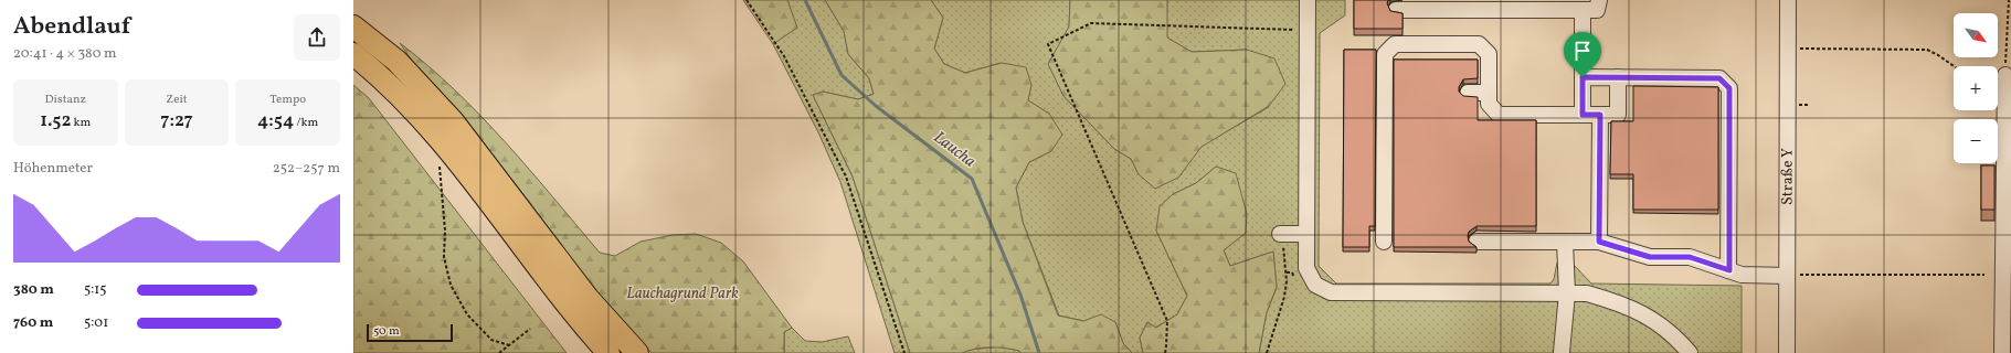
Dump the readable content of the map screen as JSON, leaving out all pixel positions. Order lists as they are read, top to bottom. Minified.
{"streets":{"street":["Straße Y"]},"water":["Laucha"],"parks":["Lauchagrund Park"],"scale_bar":"50 m","north":"bottom right","page":{"heading":["Abendlauf","20:41 · 4 × 380 m"],"map_buttons":["+","−"],"stats":[["Distanz","1.52 km"],["Zeit","7:27"],["Tempo","4:54 /km"]],"chart":["Höhenmeter","252–257 m"],"list":[{"name":"380 m","note":"5:15"},{"name":"760 m","note":"5:01"}],"scale":"50 m"}}
